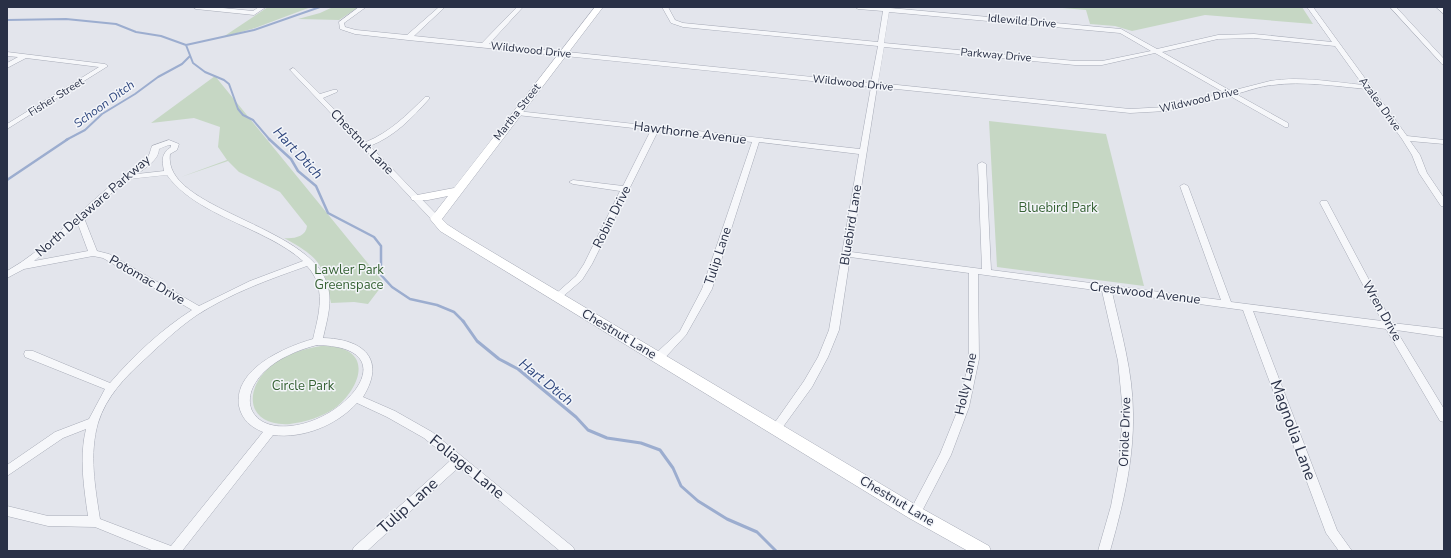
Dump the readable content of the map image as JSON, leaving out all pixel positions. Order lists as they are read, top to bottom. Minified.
{"streets":{"street":["Idlewild Drive","Wildwood Drive","Parkway Drive","Fisher Street","Azalea Drive","Martha Street","Hawthorne Avenue","Chestnut Lane","North Delaware Parkway","Robin Drive","Bluebird Lane","Tulip Lane","Potomac Drive","Crestwood Avenue","Wren Drive","Holly Lane","Magnolia Lane","Oriole Drive","Foliage Lane"]},"crossings":[["Idlewild Drive","Wildwood Drive"],["Idlewild Drive","Parkway Drive"],["Idlewild Drive","Bluebird Lane"],["Wildwood Drive","Azalea Drive"],["Wildwood Drive","Martha Street"],["Wildwood Drive","Bluebird Lane"],["Parkway Drive","Azalea Drive"],["Parkway Drive","Bluebird Lane"],["Martha Street","Hawthorne Avenue"],["Martha Street","Chestnut Lane"],["Hawthorne Avenue","Robin Drive"],["Hawthorne Avenue","Bluebird Lane"],["Hawthorne Avenue","Tulip Lane"],["Chestnut Lane","Robin Drive"],["Chestnut Lane","Bluebird Lane"],["Chestnut Lane","Tulip Lane"],["Chestnut Lane","Holly Lane"],["North Delaware Parkway","Potomac Drive"],["Bluebird Lane","Crestwood Avenue"],["Tulip Lane","Foliage Lane"],["Crestwood Avenue","Wren Drive"],["Crestwood Avenue","Holly Lane"],["Crestwood Avenue","Magnolia Lane"],["Crestwood Avenue","Oriole Drive"]],"water":["Schoon Ditch","Hart Dtich"],"parks":["Bluebird Park","Lawler Park Greenspace","Circle Park"]}
